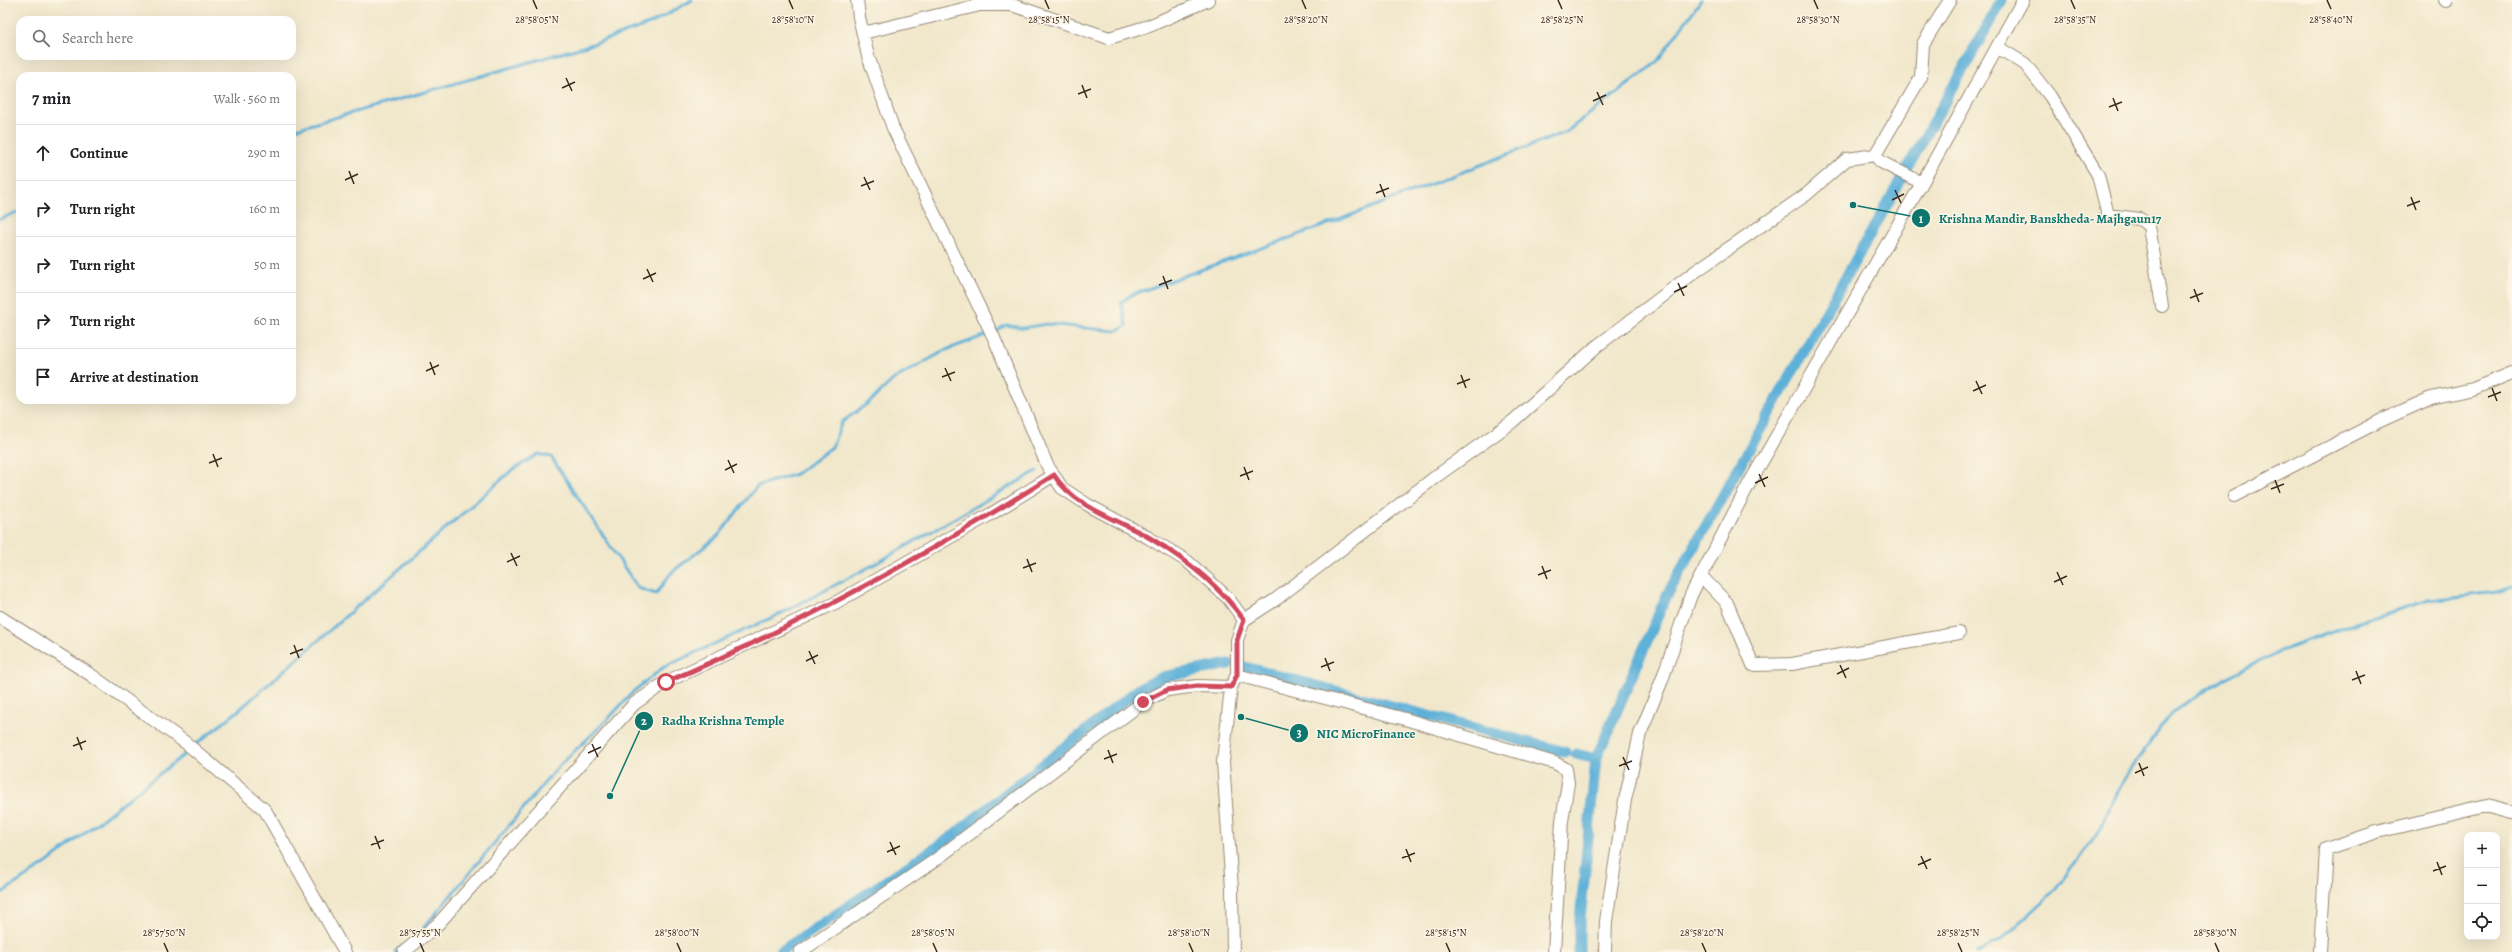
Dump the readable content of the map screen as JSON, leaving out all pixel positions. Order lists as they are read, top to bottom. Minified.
{"places":["Krishna Mandir, Banskheda- Majhgaun17","NIC MicroFinance","Radha Krishna Temple"],"page":{"search":"Search here","heading":["7 min","Walk · 560 m"],"list":[["Continue","290 m"],["Turn right","160 m"],["Turn right","50 m"],["Turn right","60 m"],"Arrive at destination"],"map_buttons":["+","−"]},"coordinates":["28°58'05\"N","28°58'10\"N","28°58'15\"N","28°58'20\"N","28°58'25\"N","28°58'30\"N","28°58'35\"N","28°58'40\"N","28°57'50\"N","28°57'55\"N","28°58'00\"N"]}
